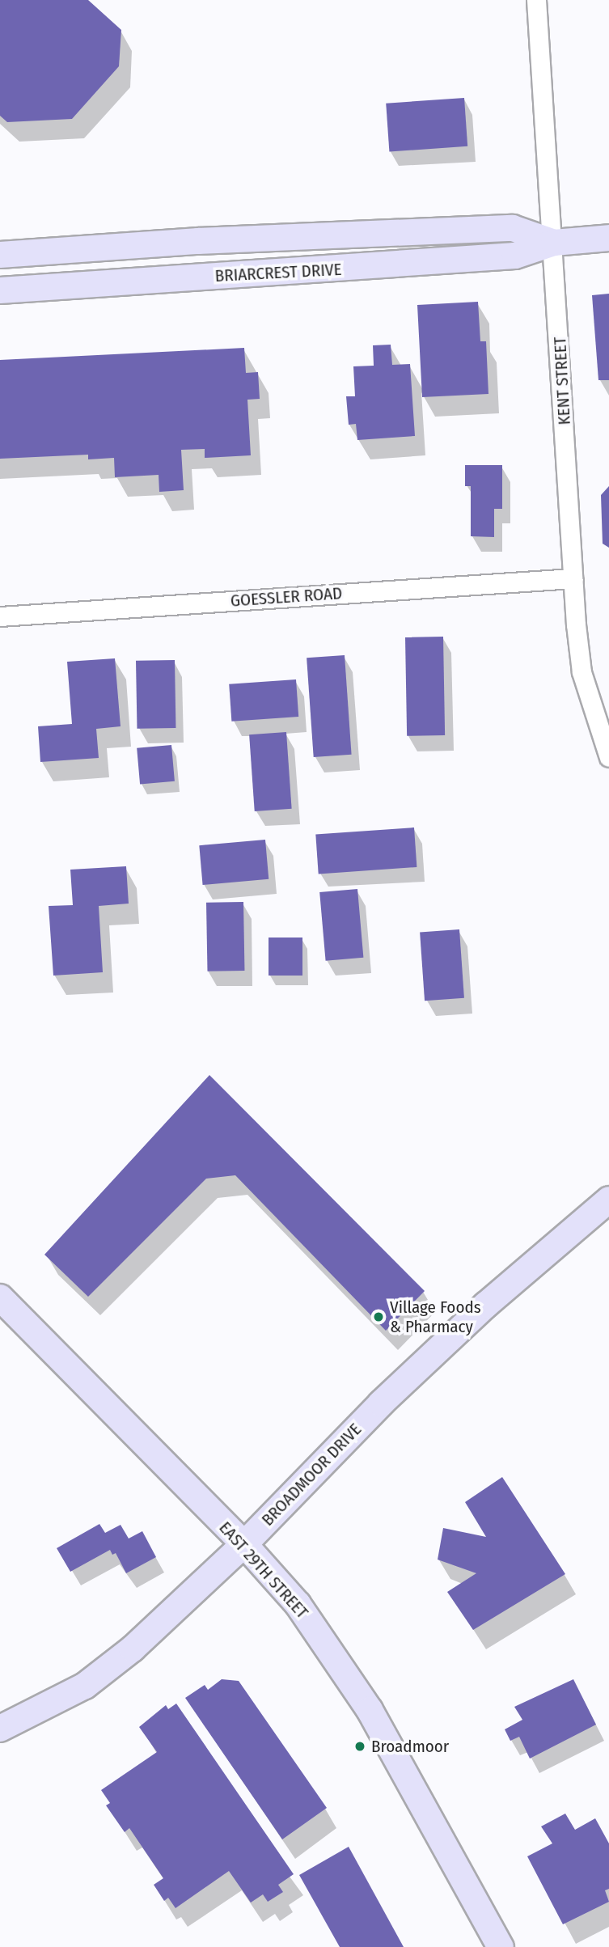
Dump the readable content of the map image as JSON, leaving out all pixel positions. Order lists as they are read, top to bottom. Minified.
{"streets":{"main road":["BRIARCREST DRIVE","BROADMOOR DRIVE","EAST 29TH STREET"],"street":["KENT STREET","GOESSLER ROAD"]},"crossings":[["BRIARCREST DRIVE","KENT STREET"],["KENT STREET","GOESSLER ROAD"],["BROADMOOR DRIVE","EAST 29TH STREET"]],"places":["Village Foods & Pharmacy","Broadmoor"]}
